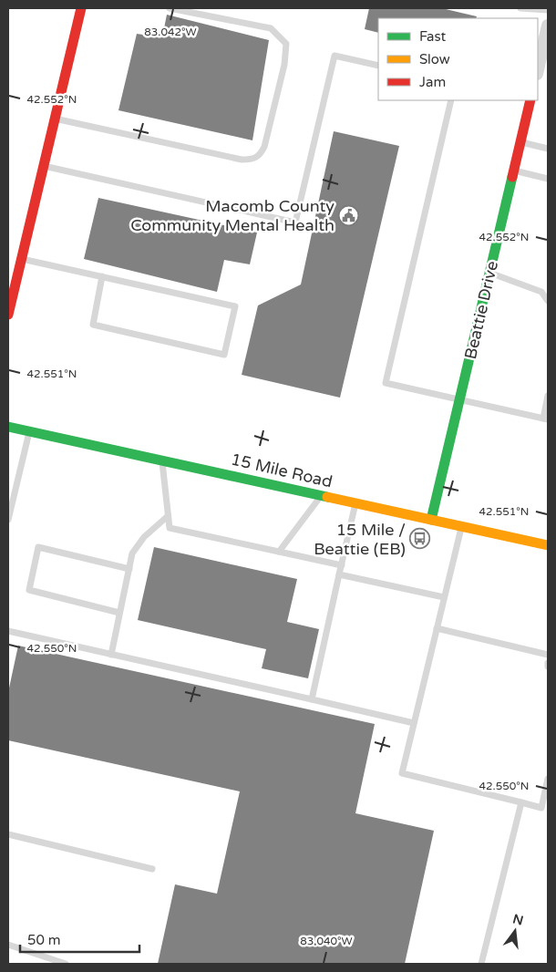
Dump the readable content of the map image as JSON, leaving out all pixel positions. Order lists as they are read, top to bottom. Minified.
{"streets":{"street":["Beattie Drive","15 Mile Road"]},"crossings":[["Beattie Drive","15 Mile Road"]],"places":{"public building":["Macomb County Community Mental Health"],"bus stop":["15 Mile / Beattie (EB)"]},"legend":["Fast","Slow","Jam"],"scale_bar":"50 m","north":"top","coordinates":["83.042°W","42.552°N","42.551°N","42.550°N","83.040°W"]}
